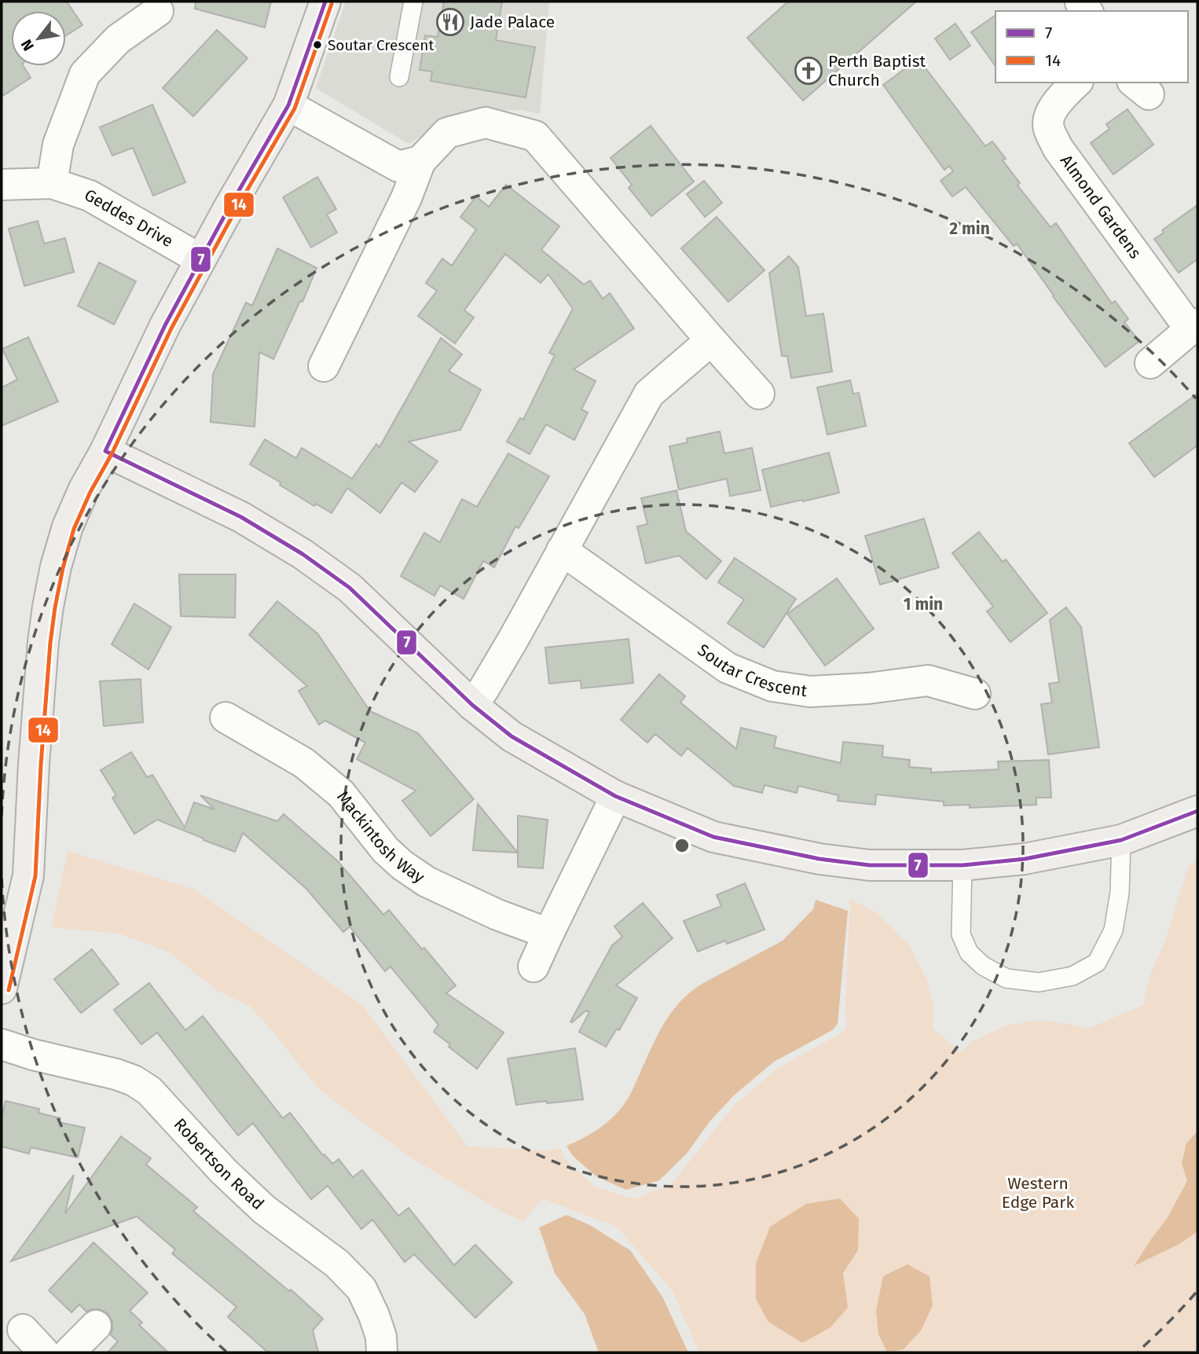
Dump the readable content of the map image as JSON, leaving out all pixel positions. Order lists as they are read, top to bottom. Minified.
{"streets":{"street":["Almond Gardens","Geddes Drive","Soutar Crescent","Mackintosh Way","Robertson Road"]},"parks":["Western Edge Park"],"places":{"restaurant":["Jade Palace"],"other":["Soutar Crescent"],"church":["Perth Baptist Church"]},"lines":["transit line 7","transit line 14"],"legend":["7","14"],"north":"bottom left","rings":["2 min","1 min"]}
